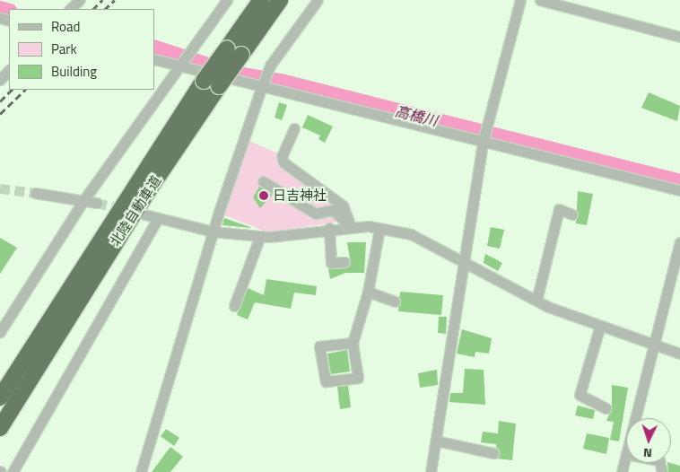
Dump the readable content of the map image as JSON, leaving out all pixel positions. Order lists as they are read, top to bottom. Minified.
{"streets":{"highway":["北陸自動車道"]},"water":["高橋川"],"places":["日吉神社"],"legend":["Road","Park","Building"],"north":"bottom"}
